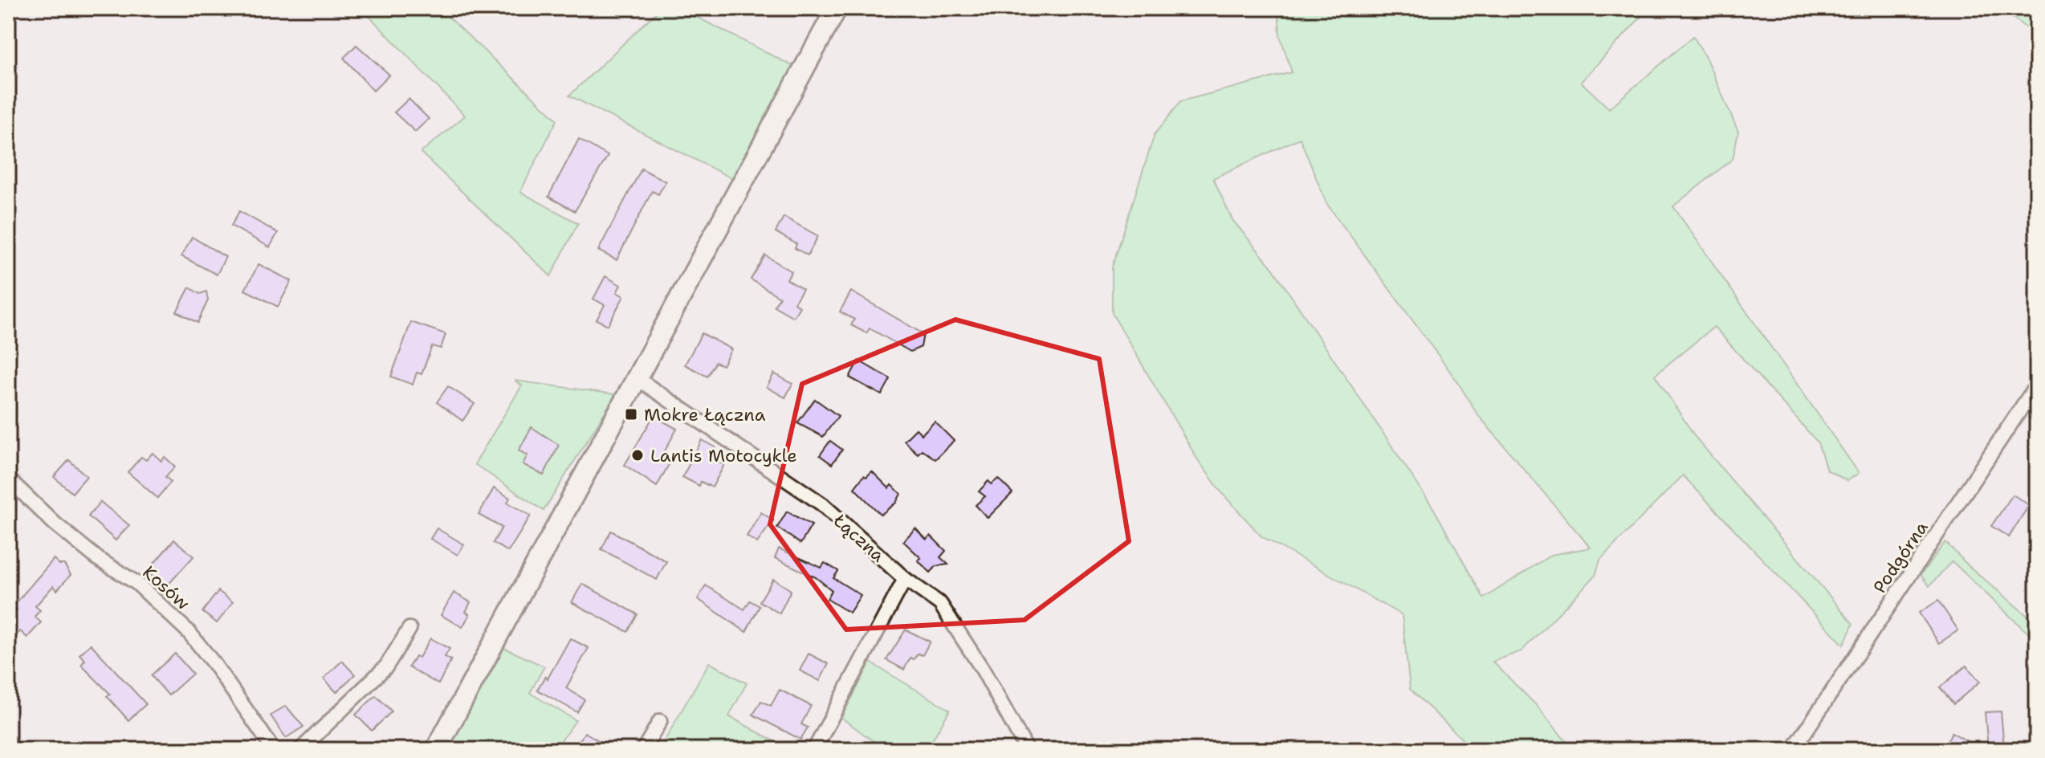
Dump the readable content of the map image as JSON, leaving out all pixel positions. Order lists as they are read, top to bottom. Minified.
{"streets":{"street":["Łączna","Podgórna","Kosów"]},"places":{"transit":["Mokre Łączna"],"other":["Lantis Motocykle"]}}
